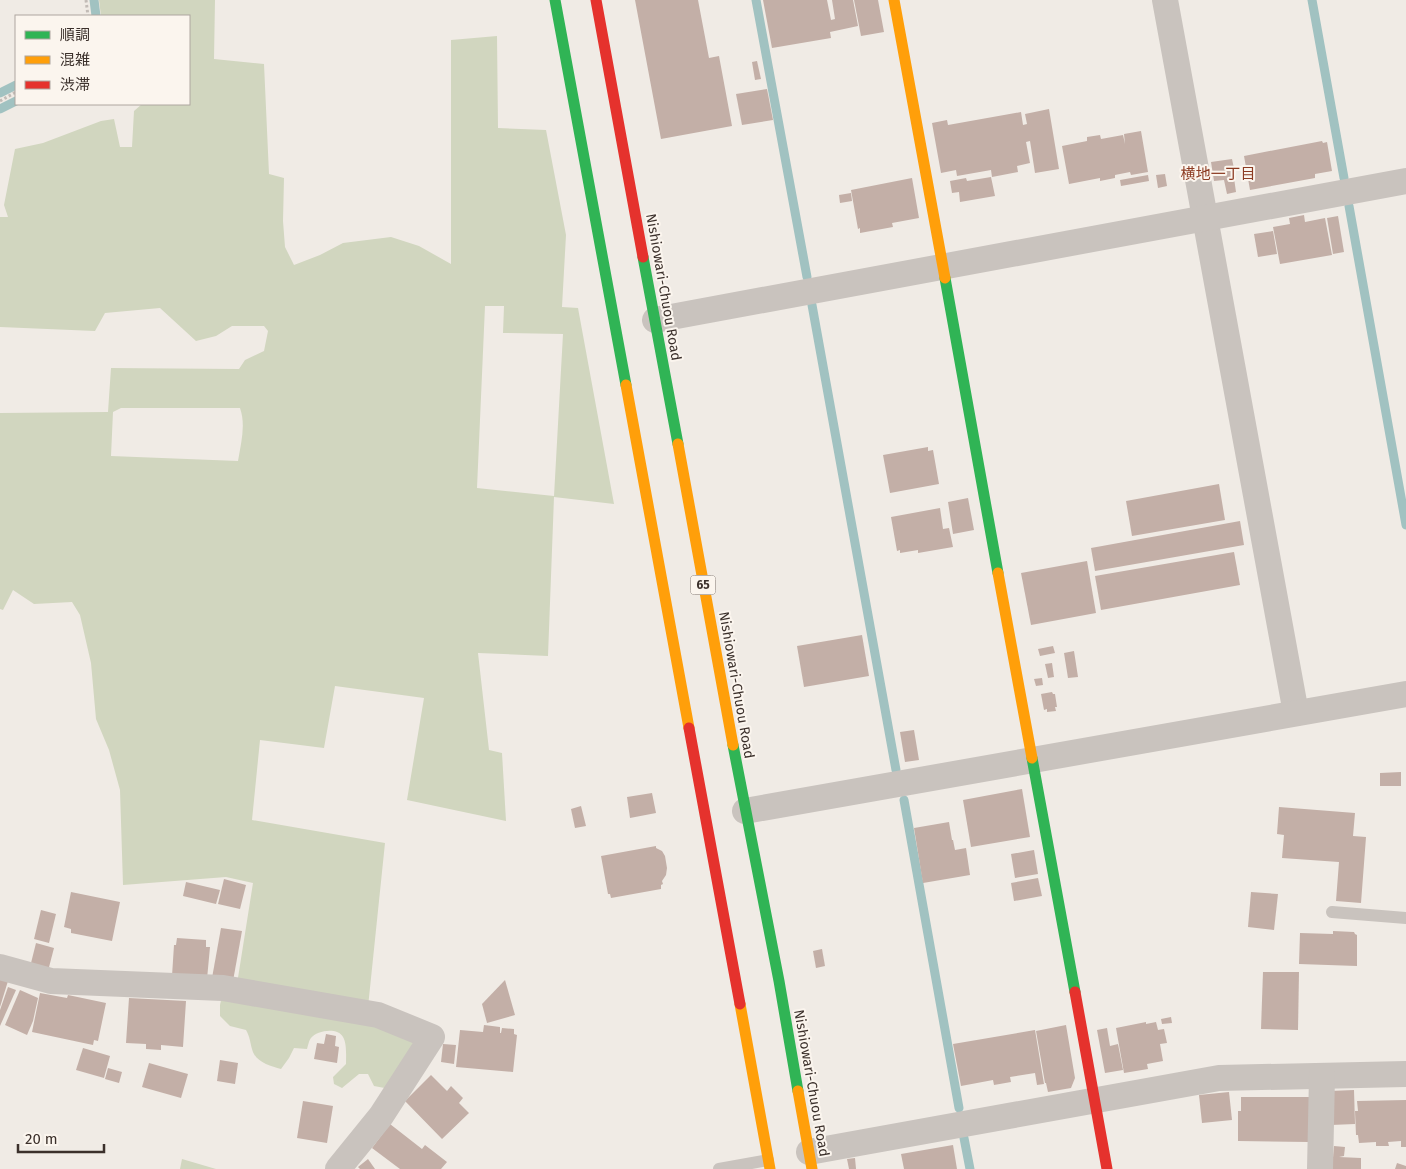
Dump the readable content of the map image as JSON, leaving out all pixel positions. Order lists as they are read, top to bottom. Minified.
{"streets":{"main road":["Nishiowari-Chuou Road","65"]},"districts":["横地一丁目"],"legend":["順調","混雑","渋滞"],"scale_bar":"20 m"}
